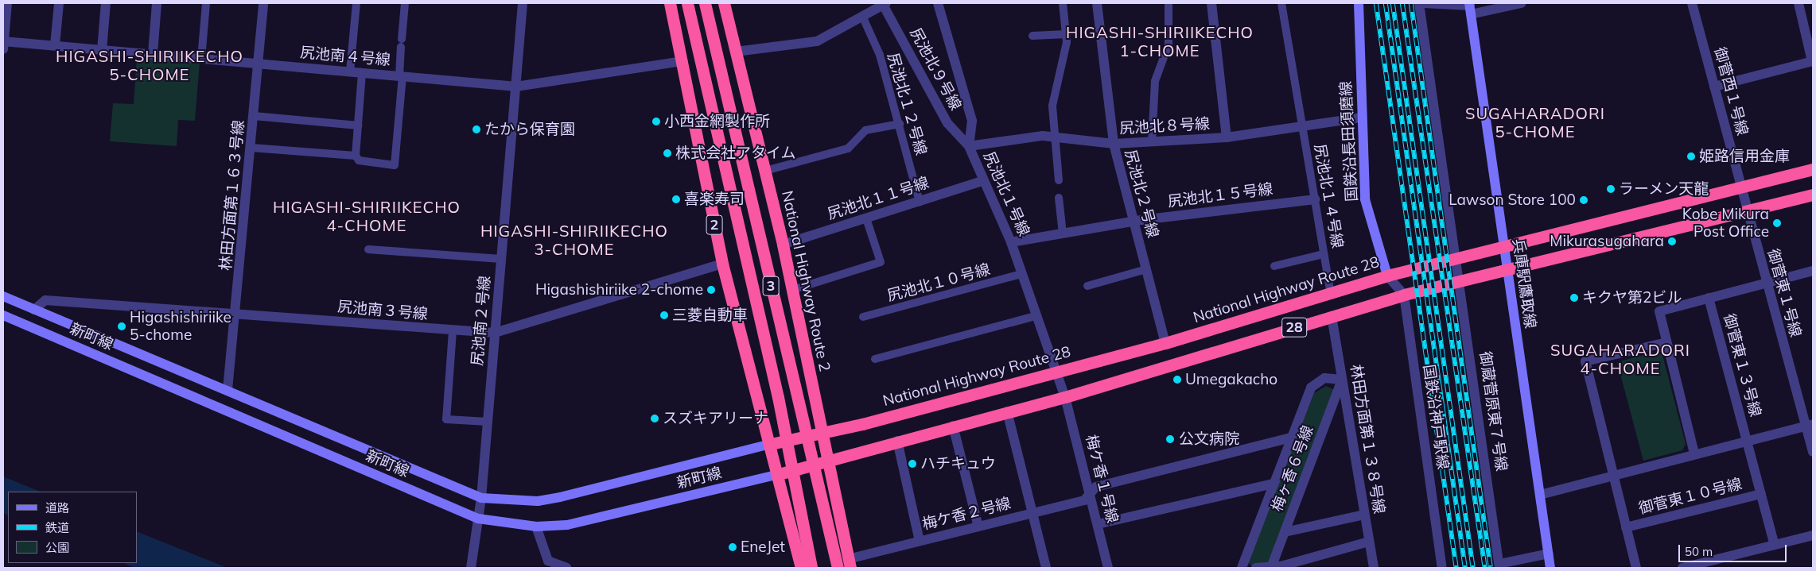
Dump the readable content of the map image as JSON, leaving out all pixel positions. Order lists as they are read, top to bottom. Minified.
{"streets":{"highway":["2","National Highway Route 2","3","National Highway Route 28","28"],"street":["尻池南４号線","尻池北９号線","御菅西１号線","尻池北８号線","国鉄沿長田須磨線","尻池北１号線","尻池北２号線","林田方面第１６３号線","尻池北１５号線","尻池北１１号線","兵庫駅鷹取線","御菅東１号線","尻池南３号線","尻池南２号線","新町線","御菅東１３号線","御蔵菅原東７号線","国鉄沿神戸駅線","林田方面第１３８号線","梅ヶ香６号線","梅ケ香１号線","御菅東１０号線","梅ケ香２号線"],"lane":["尻池北１２号線","尻池北１４号線","尻池北１０号線"]},"crossings":[["尻池南４号線","林田方面第１６３号線"],["尻池南４号線","2"],["尻池南４号線","尻池南２号線"],["尻池北９号線","尻池北８号線"],["尻池北９号線","尻池北１号線"],["御菅西１号線","National Highway Route 28"],["御菅西１号線","御菅東１号線"],["尻池北１２号線","尻池北１１号線"],["尻池北８号線","国鉄沿長田須磨線"],["尻池北８号線","尻池北１号線"],["尻池北８号線","尻池北２号線"],["尻池北８号線","尻池北１４号線"],["国鉄沿長田須磨線","National Highway Route 28"],["尻池北１号線","尻池北１５号線"],["尻池北１号線","尻池北１１号線"],["尻池北１号線","尻池北１０号線"],["尻池北１号線","National Highway Route 28"],["尻池北１号線","梅ケ香１号線"],["尻池北２号線","尻池北１５号線"],["尻池北２号線","National Highway Route 28"],["林田方面第１６３号線","尻池南３号線"],["林田方面第１６３号線","新町線"],["尻池北１５号線","尻池北１４号線"],["尻池北１４号線","National Highway Route 28"],["尻池北１１号線","National Highway Route 2"],["2","National Highway Route 28"],["2","尻池南３号線"],["2","28"],["2","新町線"],["National Highway Route 2","National Highway Route 28"],["National Highway Route 2","28"],["National Highway Route 2","梅ケ香２号線"],["兵庫駅鷹取線","National Highway Route 28"],["兵庫駅鷹取線","28"],["National Highway Route 28","御菅東１号線"],["National Highway Route 28","新町線"],["National Highway Route 28","御蔵菅原東７号線"],["National Highway Route 28","梅ケ香１号線"],["御菅東１号線","28"],["尻池南３号線","尻池南２号線"],["尻池南３号線","新町線"],["尻池南２号線","新町線"],["28","新町線"],["28","御蔵菅原東７号線"],["28","国鉄沿神戸駅線"],["28","林田方面第１３８号線"],["28","梅ケ香１号線"],["御菅東１３号線","御菅東１０号線"],["林田方面第１３８号線","梅ヶ香６号線"],["梅ケ香１号線","梅ケ香２号線"]],"districts":["HIGASHI-SHIRIIKECHO 1-CHOME","HIGASHI-SHIRIIKECHO 5-CHOME","SUGAHARADORI 5-CHOME","HIGASHI-SHIRIIKECHO 4-CHOME","HIGASHI-SHIRIIKECHO 3-CHOME","SUGAHARADORI 4-CHOME"],"places":["小西金網製作所","たから保育園","株式会社アタイム","姫路信用金庫","ラーメン天龍","喜楽寿司","Lawson Store 100","Kobe Mikura Post Office","Mikurasugahara","Higashishiriike 2-chome","キクヤ第2ビル","三菱自動車","Higashishiriike 5-chome","Umegakacho","スズキアリーナ","公文病院","ハチキュウ","EneJet"],"legend":["道路","鉄道","公園"],"scale_bar":"50 m"}
